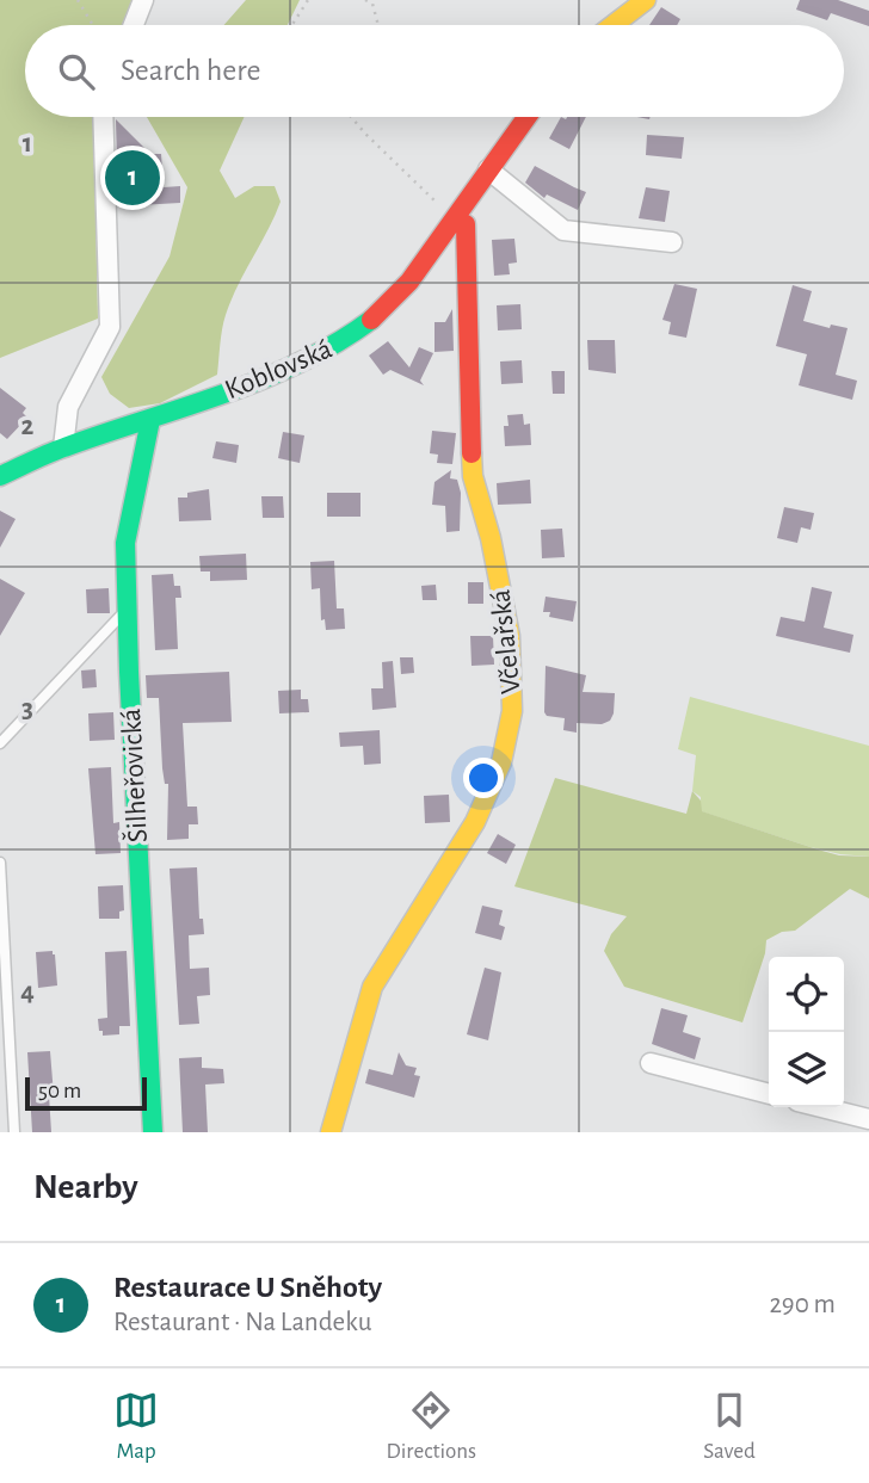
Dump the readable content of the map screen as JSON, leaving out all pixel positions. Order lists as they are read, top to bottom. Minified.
{"streets":{"street":["Koblovská","Včelařská","Šilheřovická"]},"crossings":[["Koblovská","Včelařská"],["Koblovská","Šilheřovická"]],"scale_bar":"50 m","page":{"search":"Search here","pins":"1","scale":"50 m","heading":"Nearby","list":[{"mark":"1","name":"Restaurace U Sněhoty","note":"Restaurant · Na Landeku","value":"290 m"}],"nav":["Map","Directions","Saved"]},"grid":{"rows":["1","2","3","4"]}}
